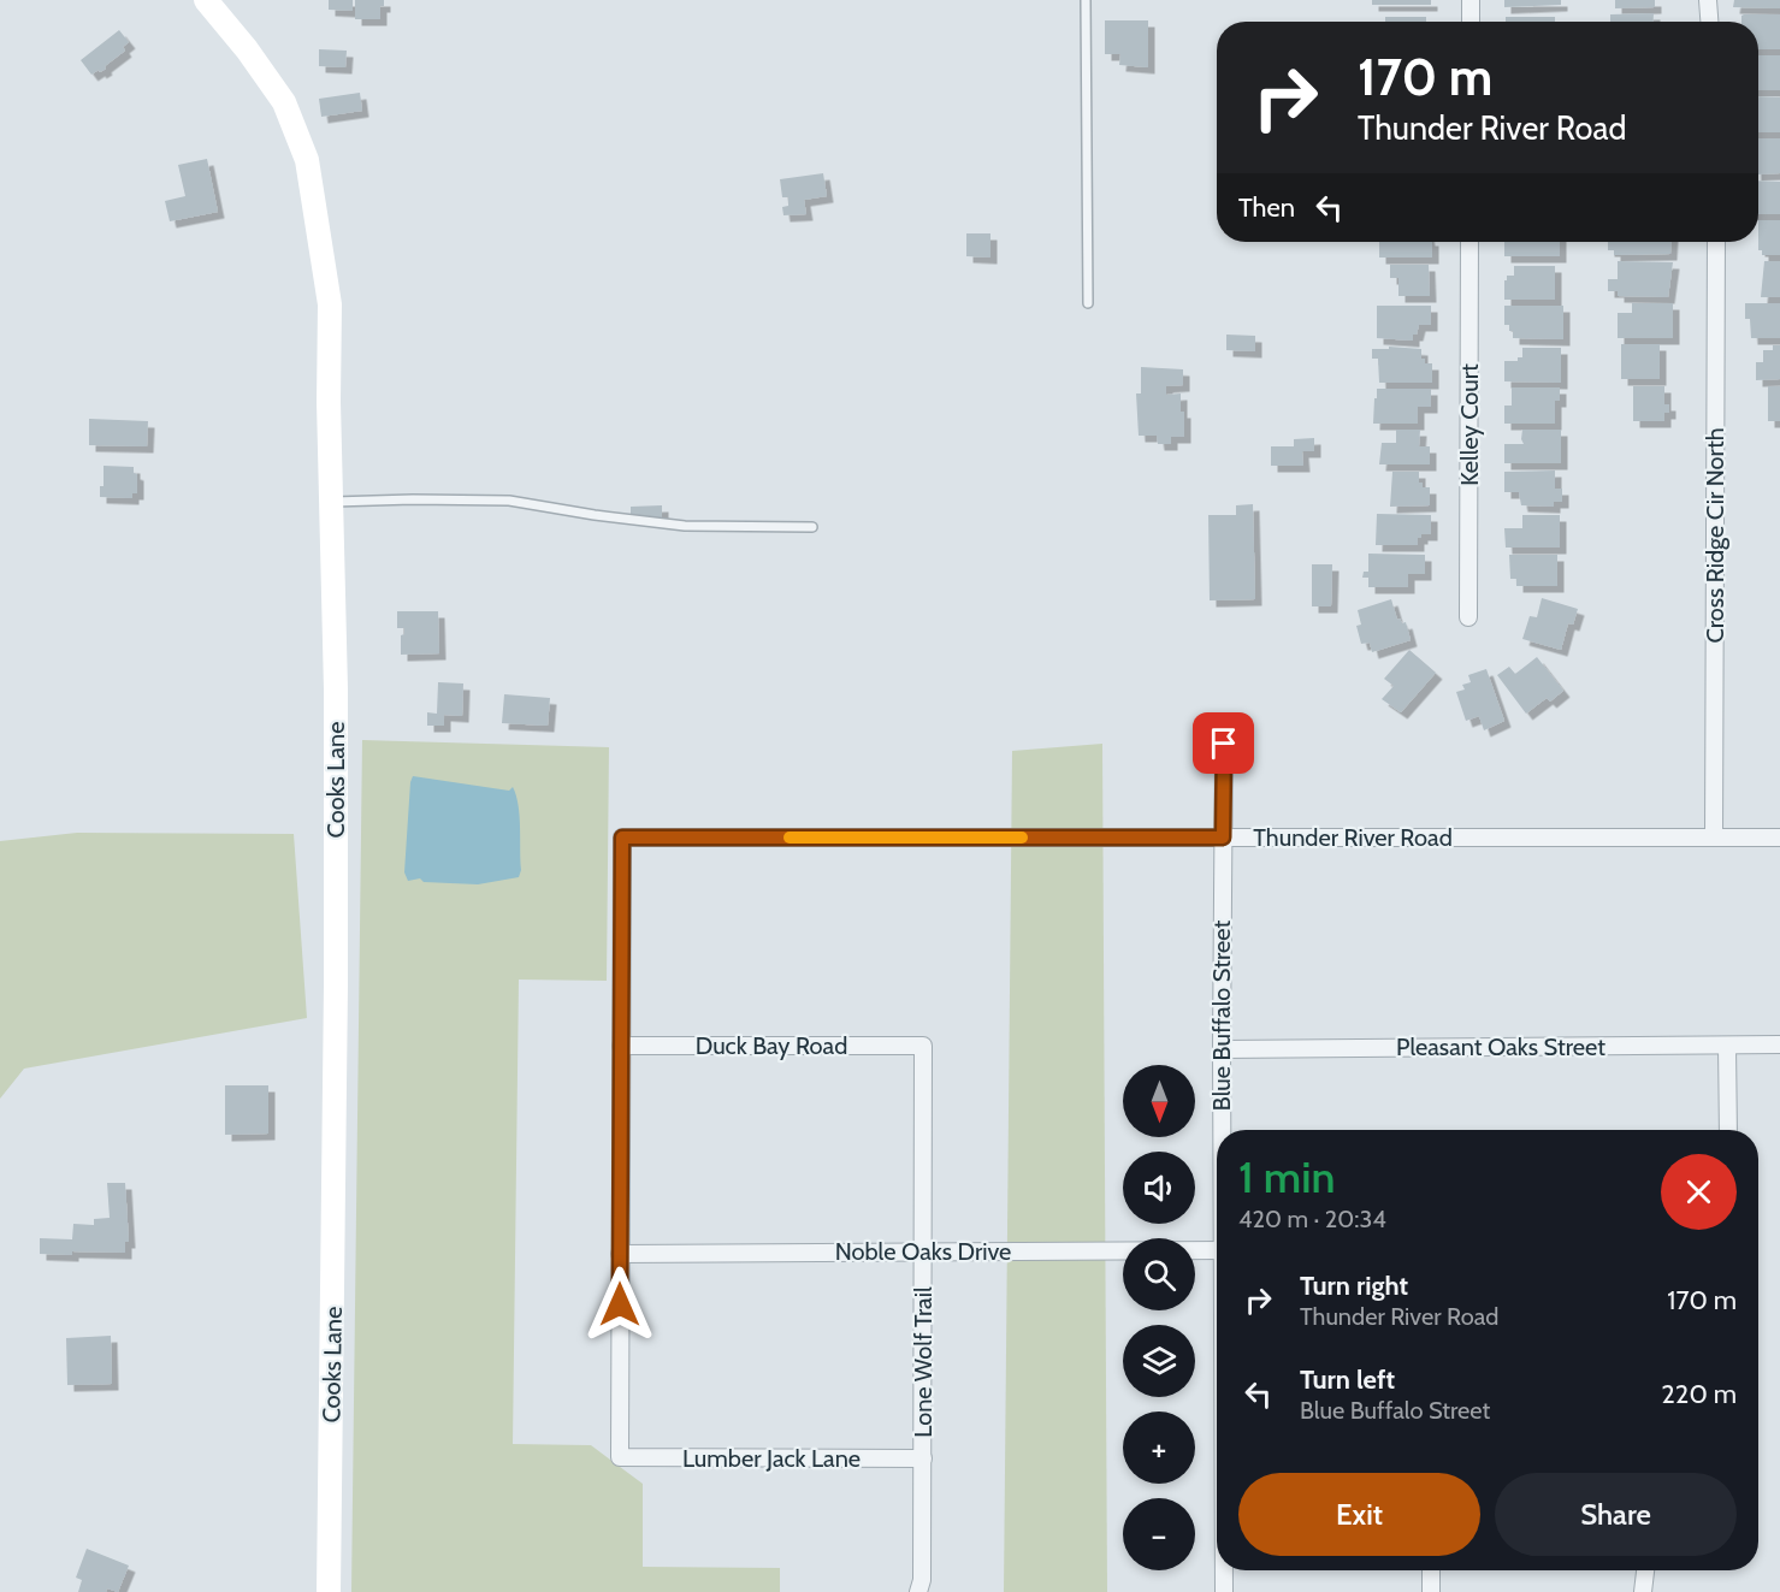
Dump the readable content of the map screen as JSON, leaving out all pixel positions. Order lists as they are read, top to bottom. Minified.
{"streets":{"street":["Kelley Court","Cross Ridge Cir North","Cooks Lane","Thunder River Road","Blue Buffalo Street","Duck Bay Road","Pleasant Oaks Street","Noble Oaks Drive","Lone Wolf Trail","Lumber Jack Lane"]},"crossings":[["Cross Ridge Cir North","Thunder River Road"],["Thunder River Road","Blue Buffalo Street"],["Thunder River Road","Duck Bay Road"],["Blue Buffalo Street","Pleasant Oaks Street"],["Duck Bay Road","Lone Wolf Trail"],["Noble Oaks Drive","Lone Wolf Trail"],["Noble Oaks Drive","Lumber Jack Lane"],["Lone Wolf Trail","Lumber Jack Lane"]],"north":"bottom","page":{"turn":["170 m","Thunder River Road"],"then":"Then","map_buttons":["+","−"],"heading":["1 min","420 m · 20:34"],"list":[{"name":"Turn right","note":"Thunder River Road","value":"170 m"},{"name":"Turn left","note":"Blue Buffalo Street","value":"220 m"}],"buttons":["Exit","Share"]}}
